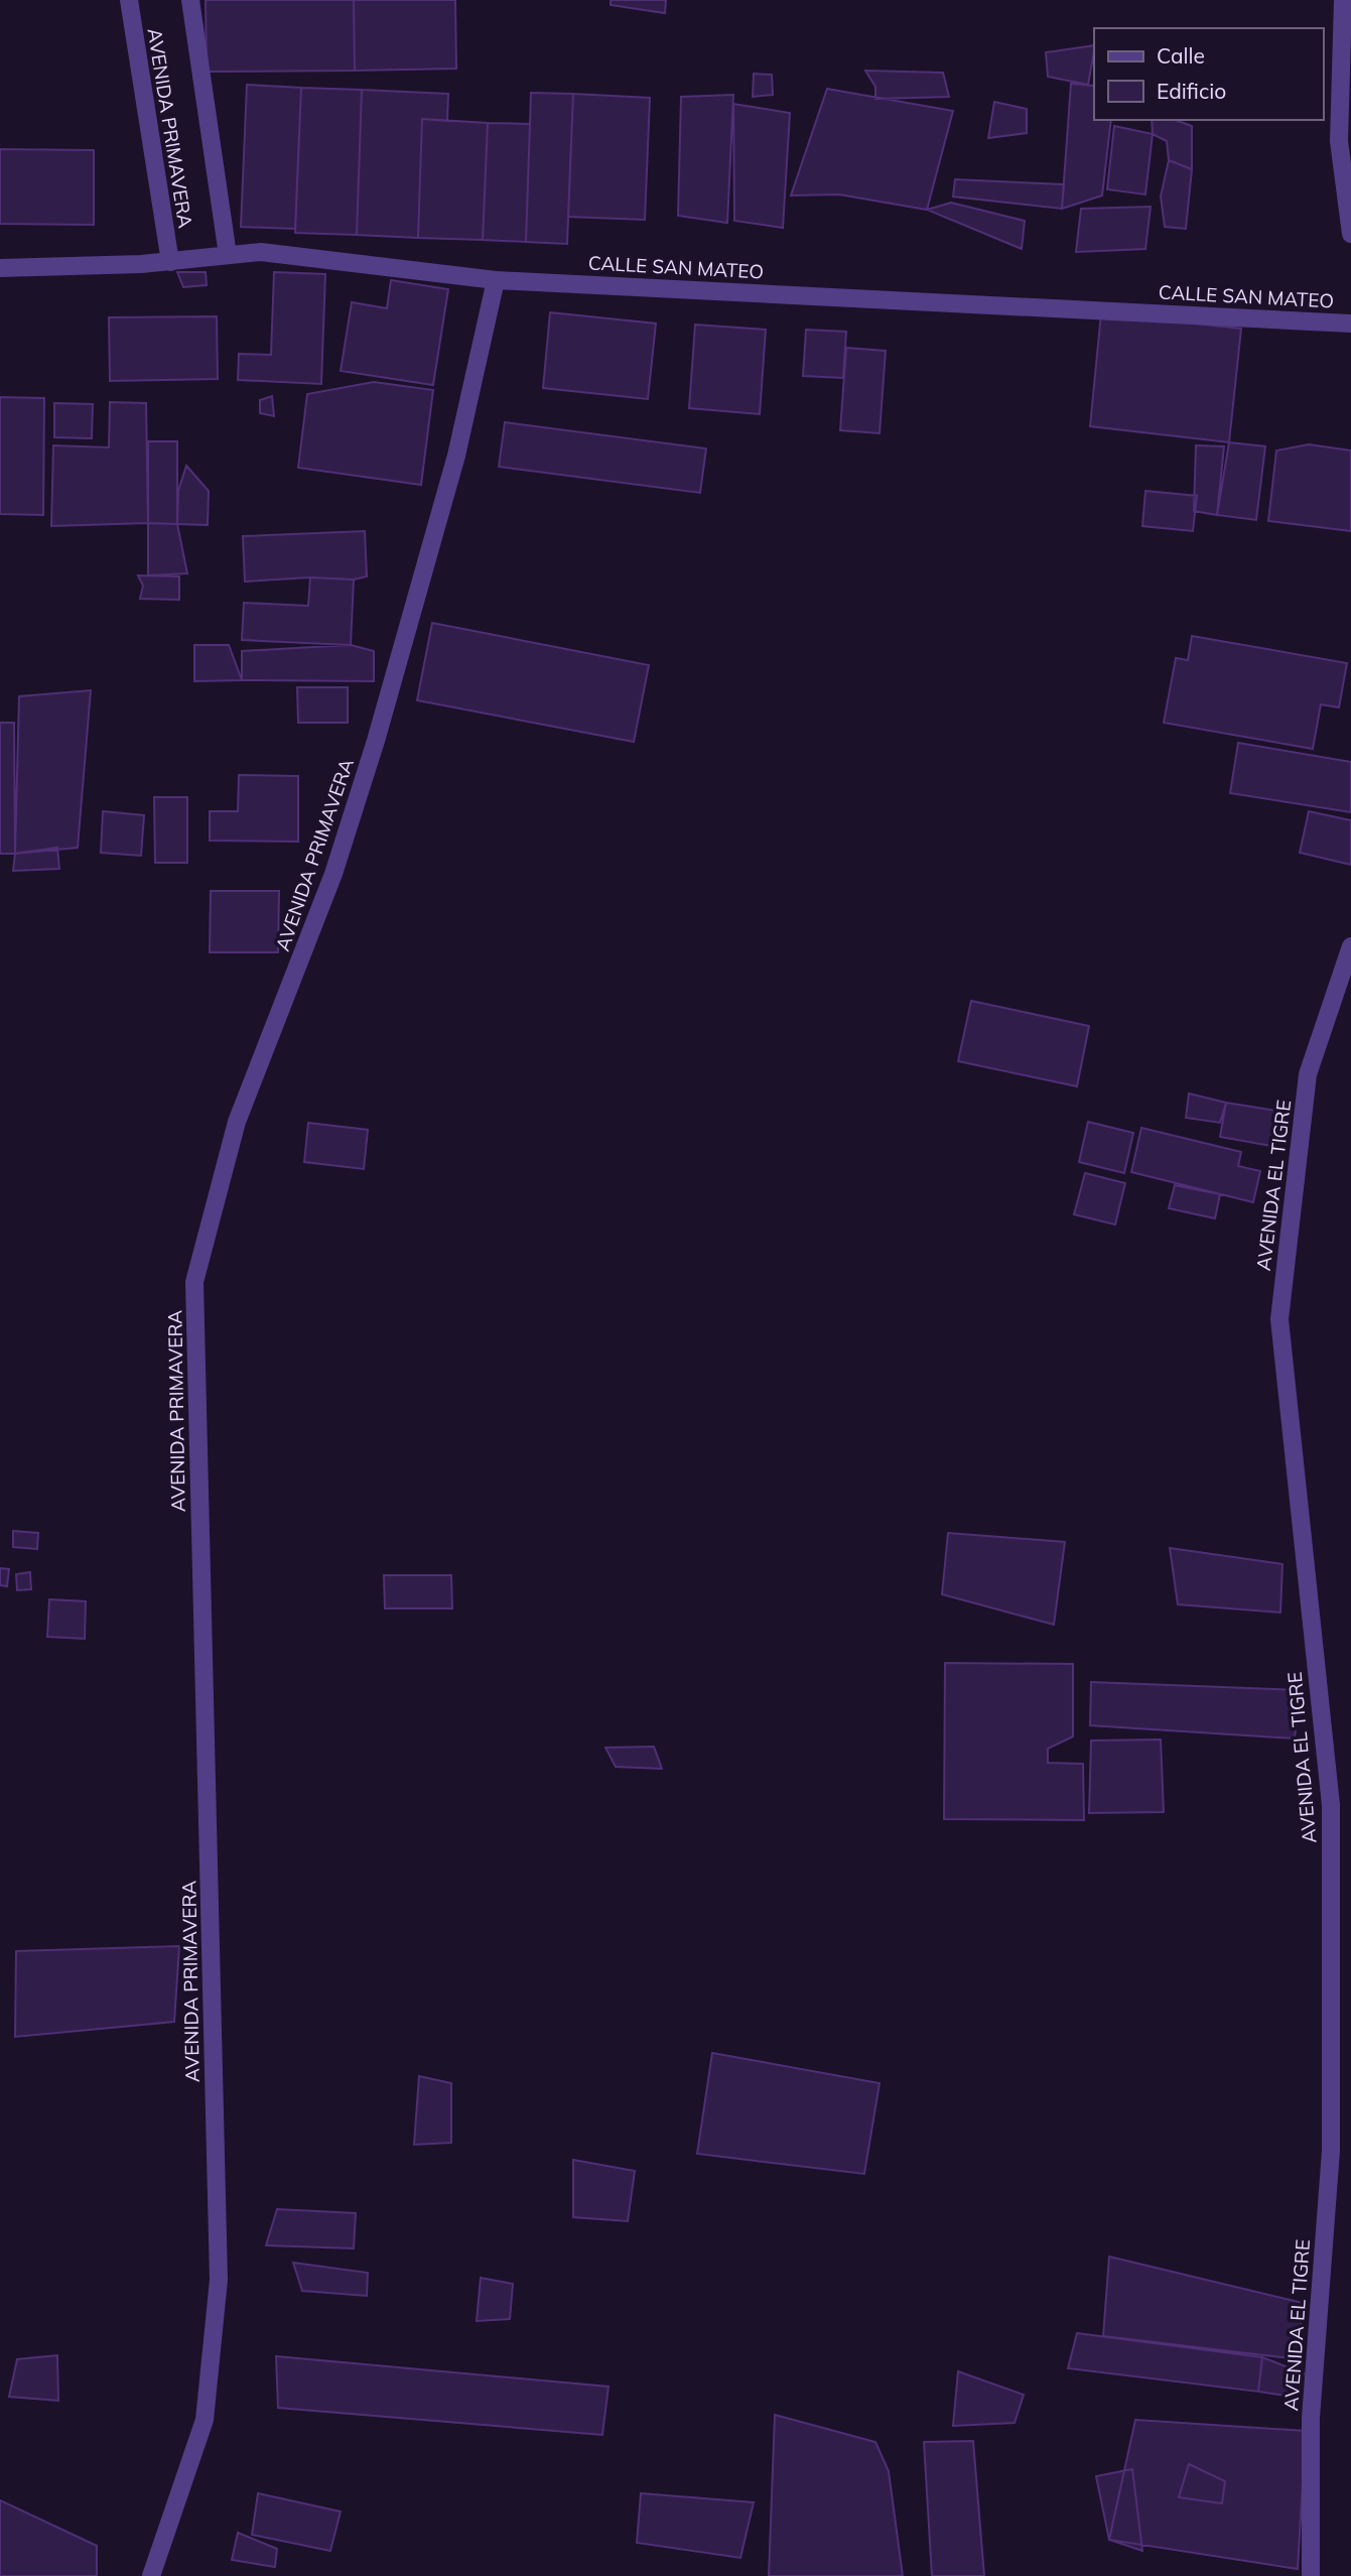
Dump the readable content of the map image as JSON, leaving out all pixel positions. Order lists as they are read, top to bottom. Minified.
{"streets":{"street":["AVENIDA PRIMAVERA","CALLE SAN MATEO","AVENIDA EL TIGRE"]},"crossings":[["AVENIDA PRIMAVERA","CALLE SAN MATEO"]],"legend":["Calle","Edificio"]}
